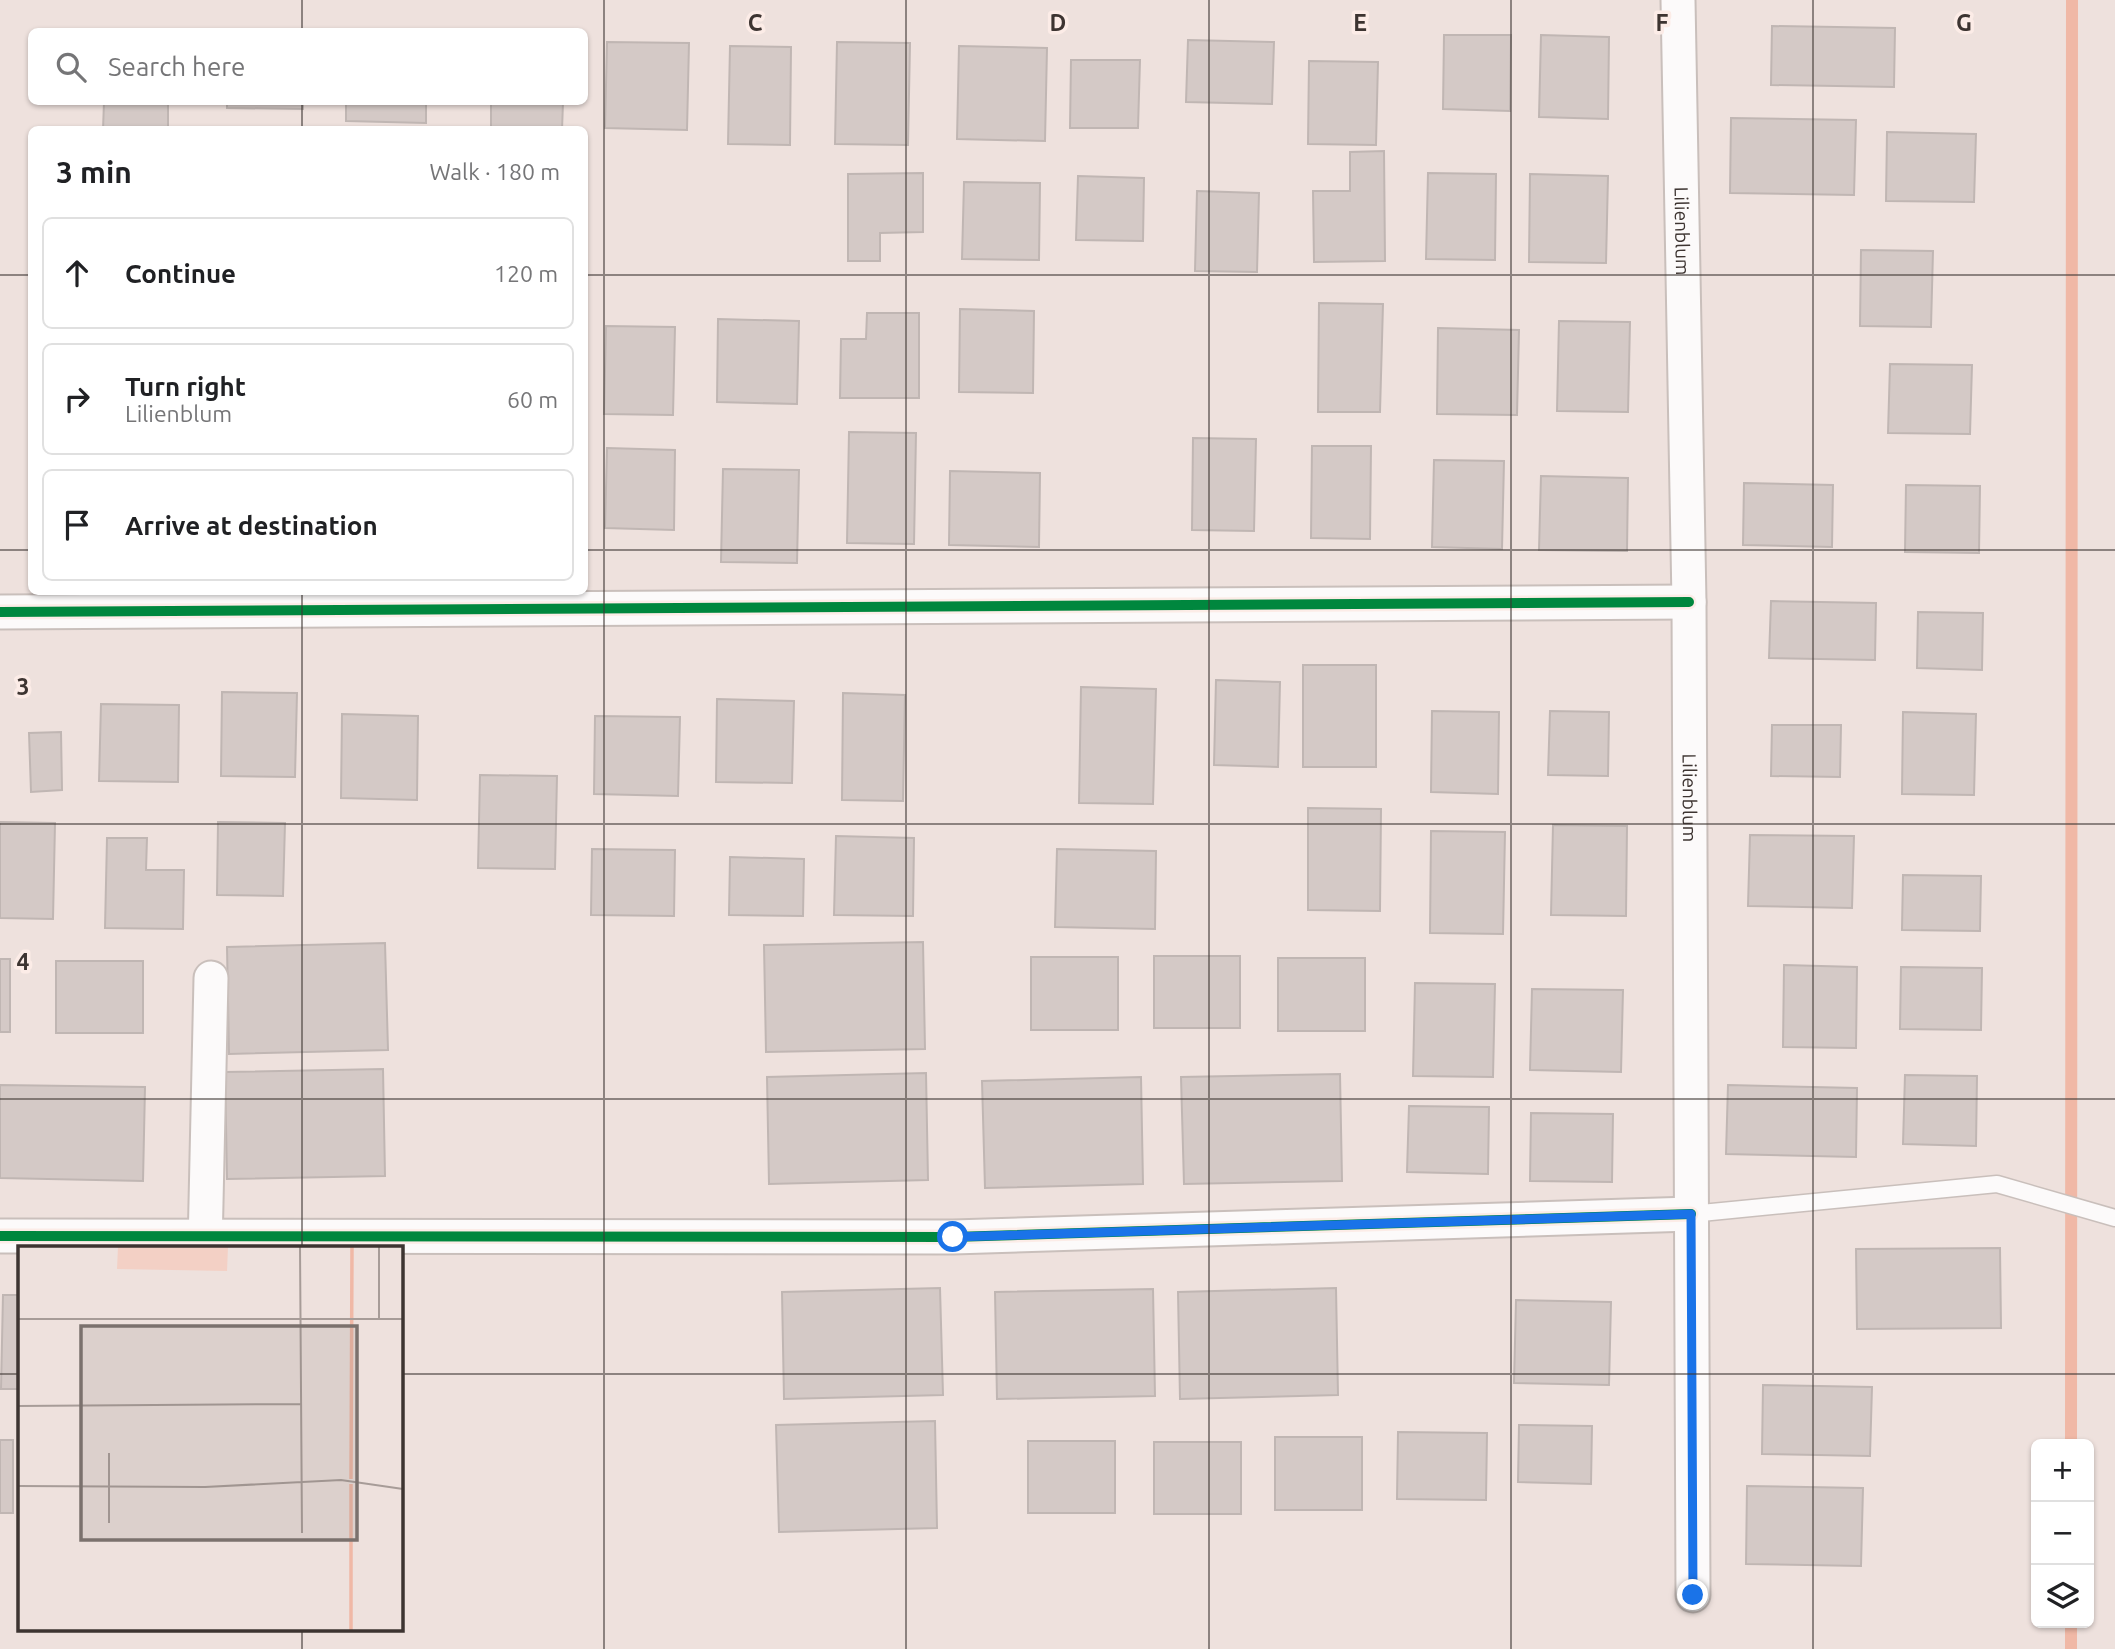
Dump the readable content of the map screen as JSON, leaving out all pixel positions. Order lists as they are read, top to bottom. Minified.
{"streets":{"street":["Lilienblum"]},"page":{"search":"Search here","heading":["3 min","Walk · 180 m"],"list":[["Continue","120 m"],["Turn right","Lilienblum","60 m"],"Arrive at destination"],"map_buttons":["+","−"]},"grid":{"columns":["C","D","E","F","G"],"rows":["3","4"]}}
